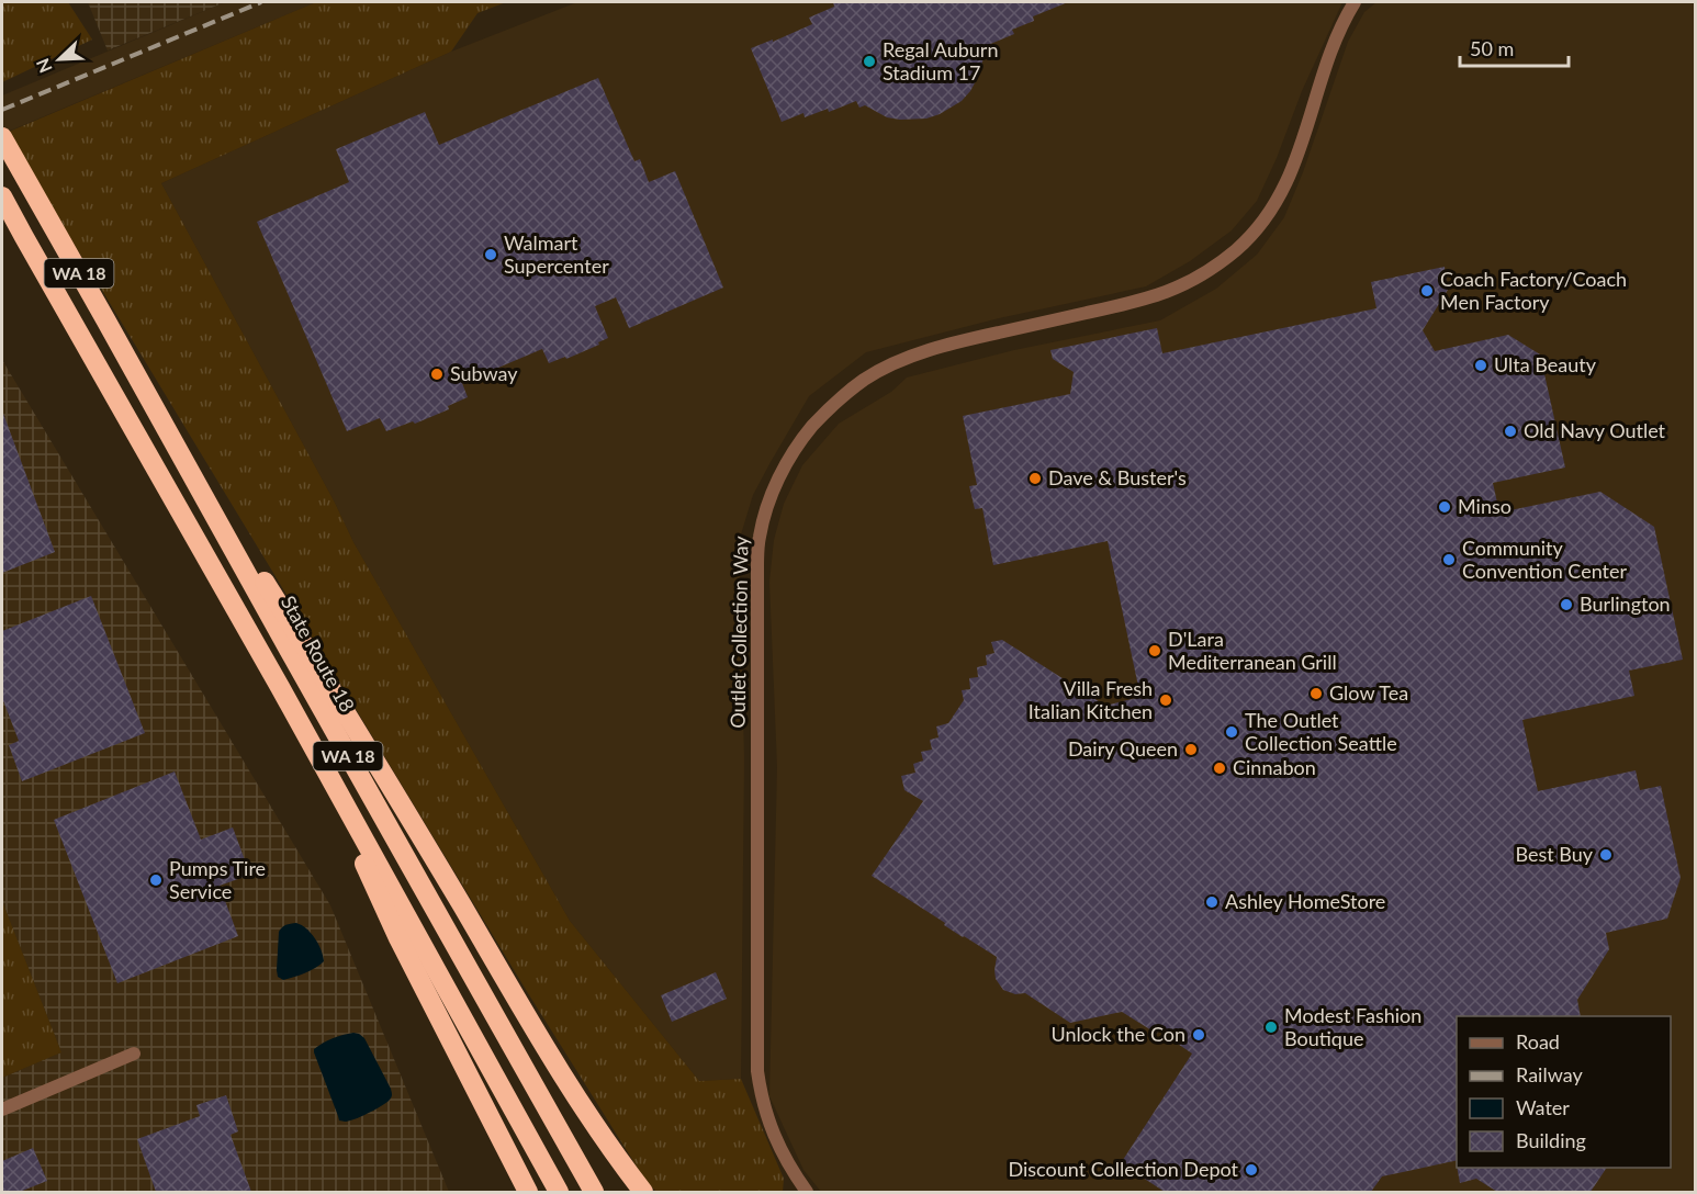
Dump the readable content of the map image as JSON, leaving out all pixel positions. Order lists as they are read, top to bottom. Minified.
{"streets":{"highway":["WA 18","State Route 18"],"street":["Outlet Collection Way"]},"places":["Regal Auburn Stadium 17","Walmart Supercenter","Coach Factory/Coach Men Factory","Ulta Beauty","Subway","Old Navy Outlet","Dave & Buster's","Minso","Community Convention Center","Burlington","D'Lara Mediterranean Grill","Glow Tea","Villa Fresh Italian Kitchen","The Outlet Collection Seattle","Dairy Queen","Cinnabon","Best Buy","Pumps Tire Service","Ashley HomeStore","Modest Fashion Boutique","Unlock the Con","Discount Collection Depot"],"legend":["Road","Railway","Water","Building"],"scale_bar":"50 m","north":"bottom left"}
